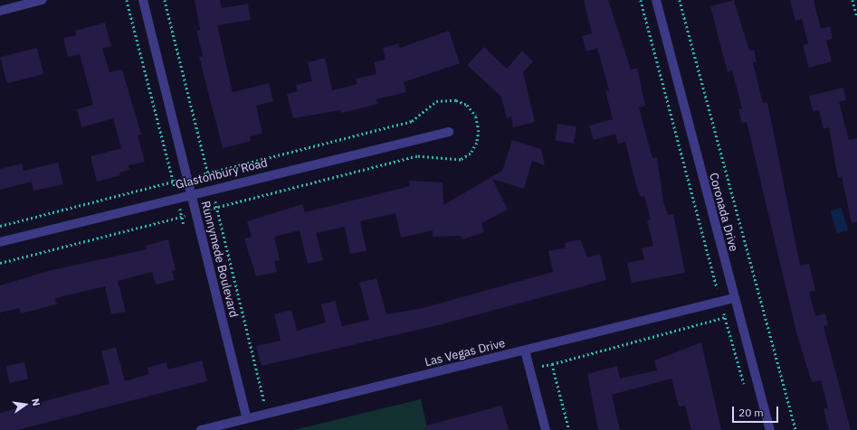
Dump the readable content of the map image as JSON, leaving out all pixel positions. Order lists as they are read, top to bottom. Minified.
{"streets":{"street":["Glastonbury Road","Coronada Drive","Runnymede Boulevard","Las Vegas Drive"]},"crossings":[["Glastonbury Road","Runnymede Boulevard"],["Coronada Drive","Las Vegas Drive"],["Runnymede Boulevard","Las Vegas Drive"]],"scale_bar":"20 m","north":"right"}
